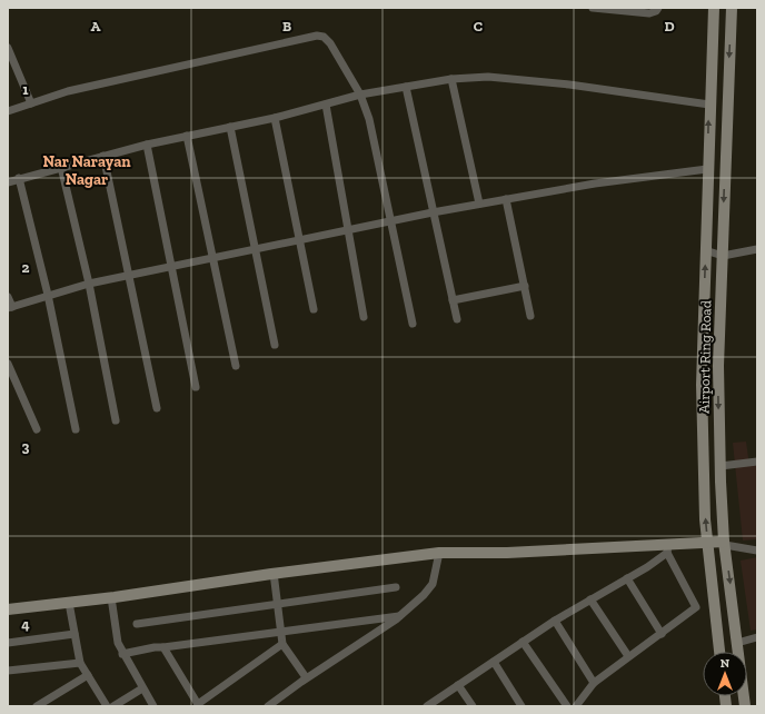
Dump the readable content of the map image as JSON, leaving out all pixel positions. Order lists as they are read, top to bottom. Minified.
{"streets":{"main road":["Airport Ring Road"]},"districts":["Nar Narayan Nagar"],"north":"top","grid":{"columns":["A","B","C","D"],"rows":["1","2","3","4"]}}
